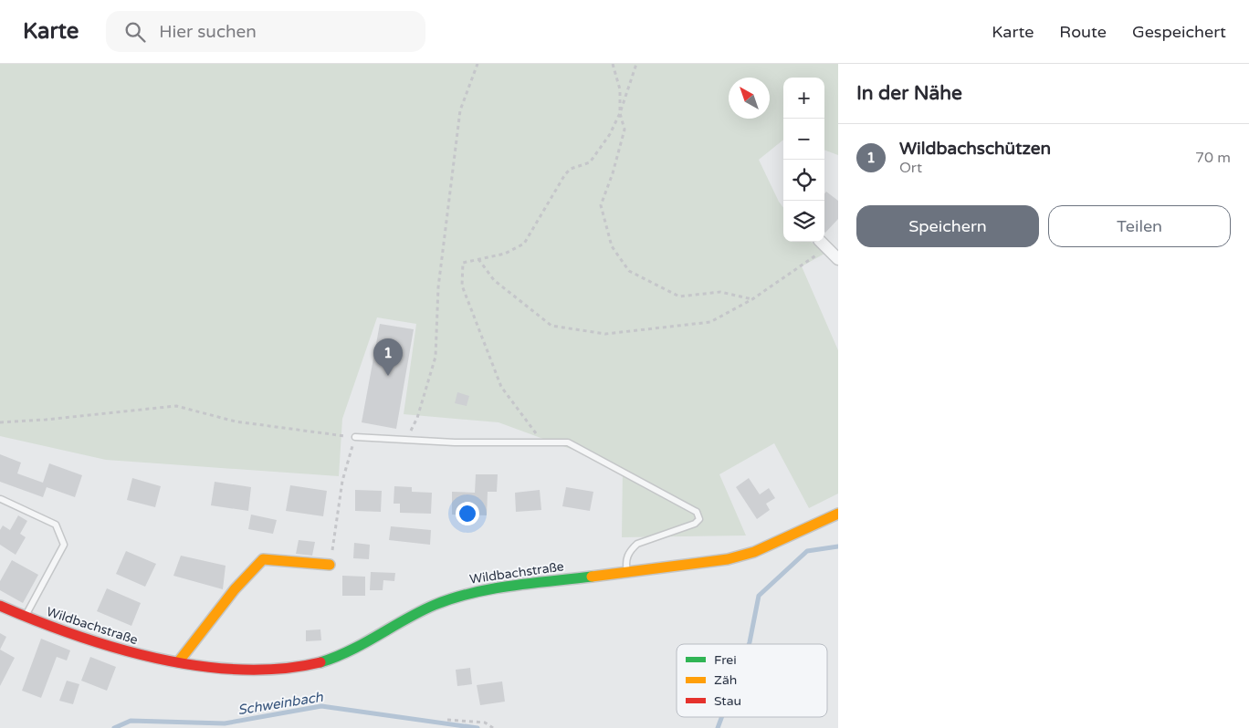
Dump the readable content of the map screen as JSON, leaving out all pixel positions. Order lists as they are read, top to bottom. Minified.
{"streets":{"main road":["Wildbachstraße"]},"water":["Schweinbach"],"legend":["Frei","Zäh","Stau"],"north":"top left","page":{"header":"Karte","search":"Hier suchen","nav":["Karte","Route","Gespeichert"],"heading":"In der Nähe","map_buttons":["+","−"],"list":[{"mark":"1","name":"Wildbachschützen","note":"Ort","value":"70 m"}],"buttons":["Speichern","Teilen"],"pins":"1"}}
